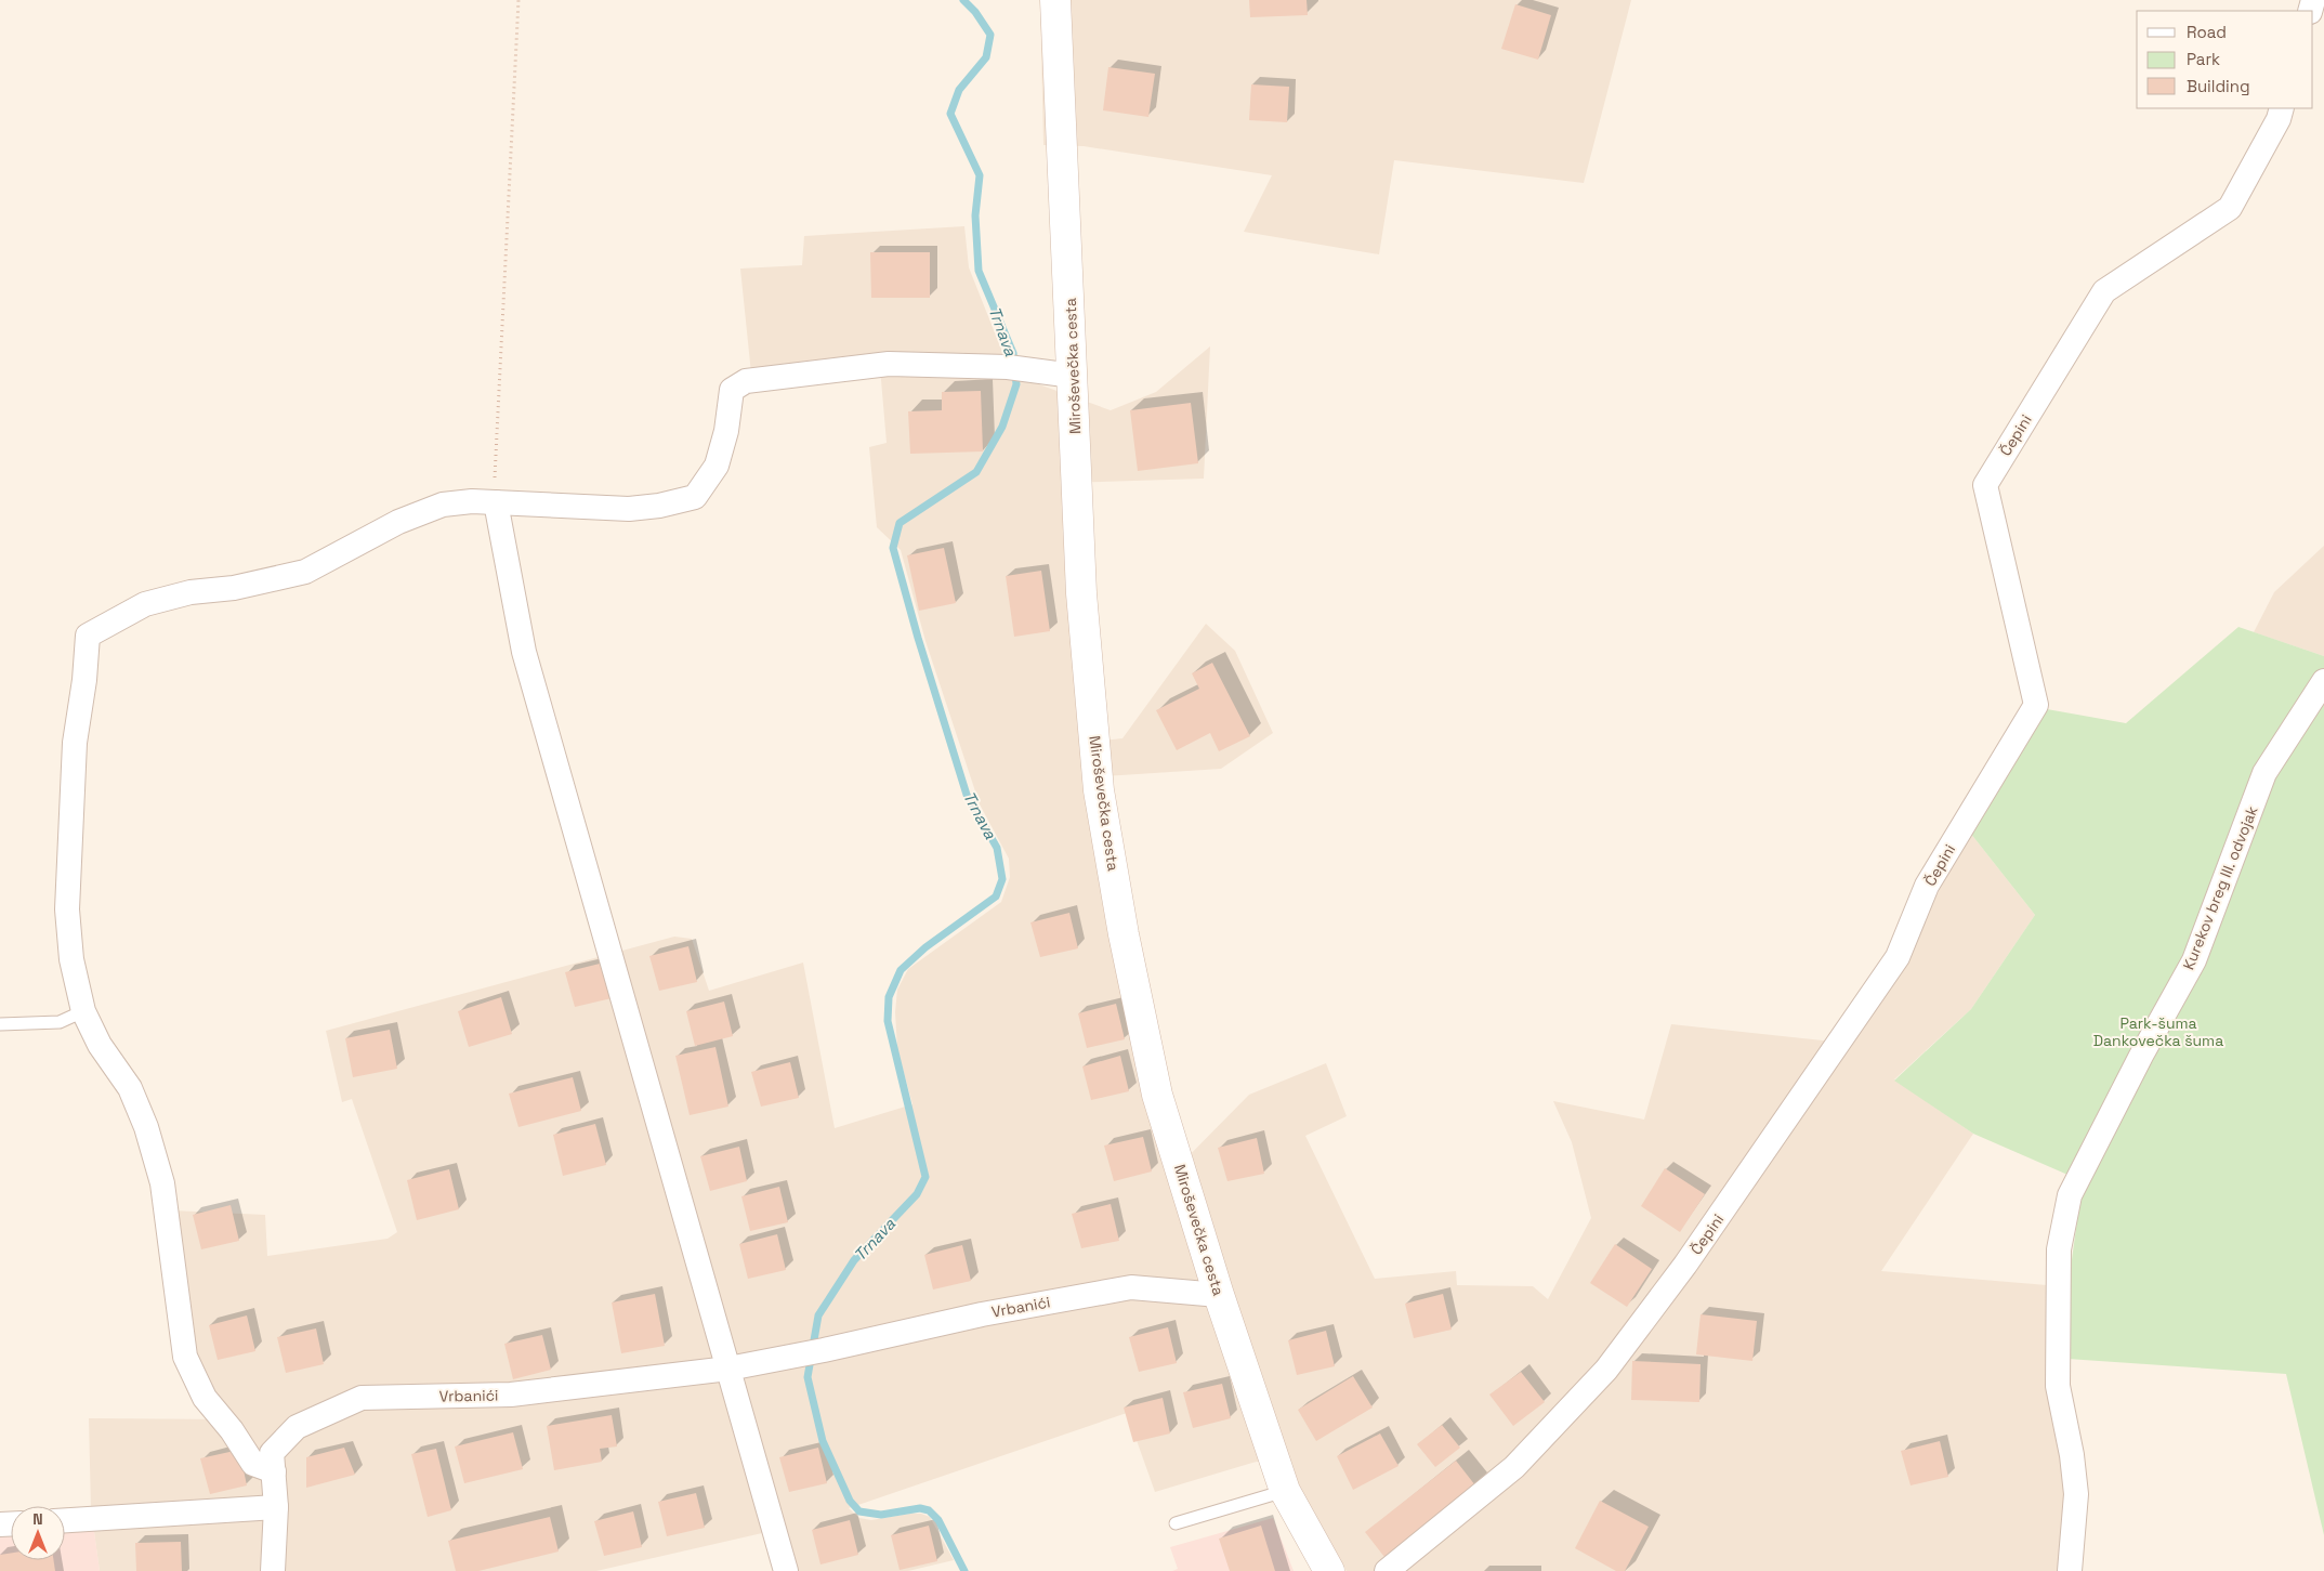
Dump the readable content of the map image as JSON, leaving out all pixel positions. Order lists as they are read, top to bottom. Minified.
{"streets":{"main road":["Miroševečka cesta"],"street":["Čepini","Kurekov breg III. odvojak","Vrbanići"]},"crossings":[["Miroševečka cesta","Vrbanići"]],"water":["Trnava"],"parks":["Park-šuma Dankovečka šuma"],"legend":["Road","Park","Building"],"north":"top"}
